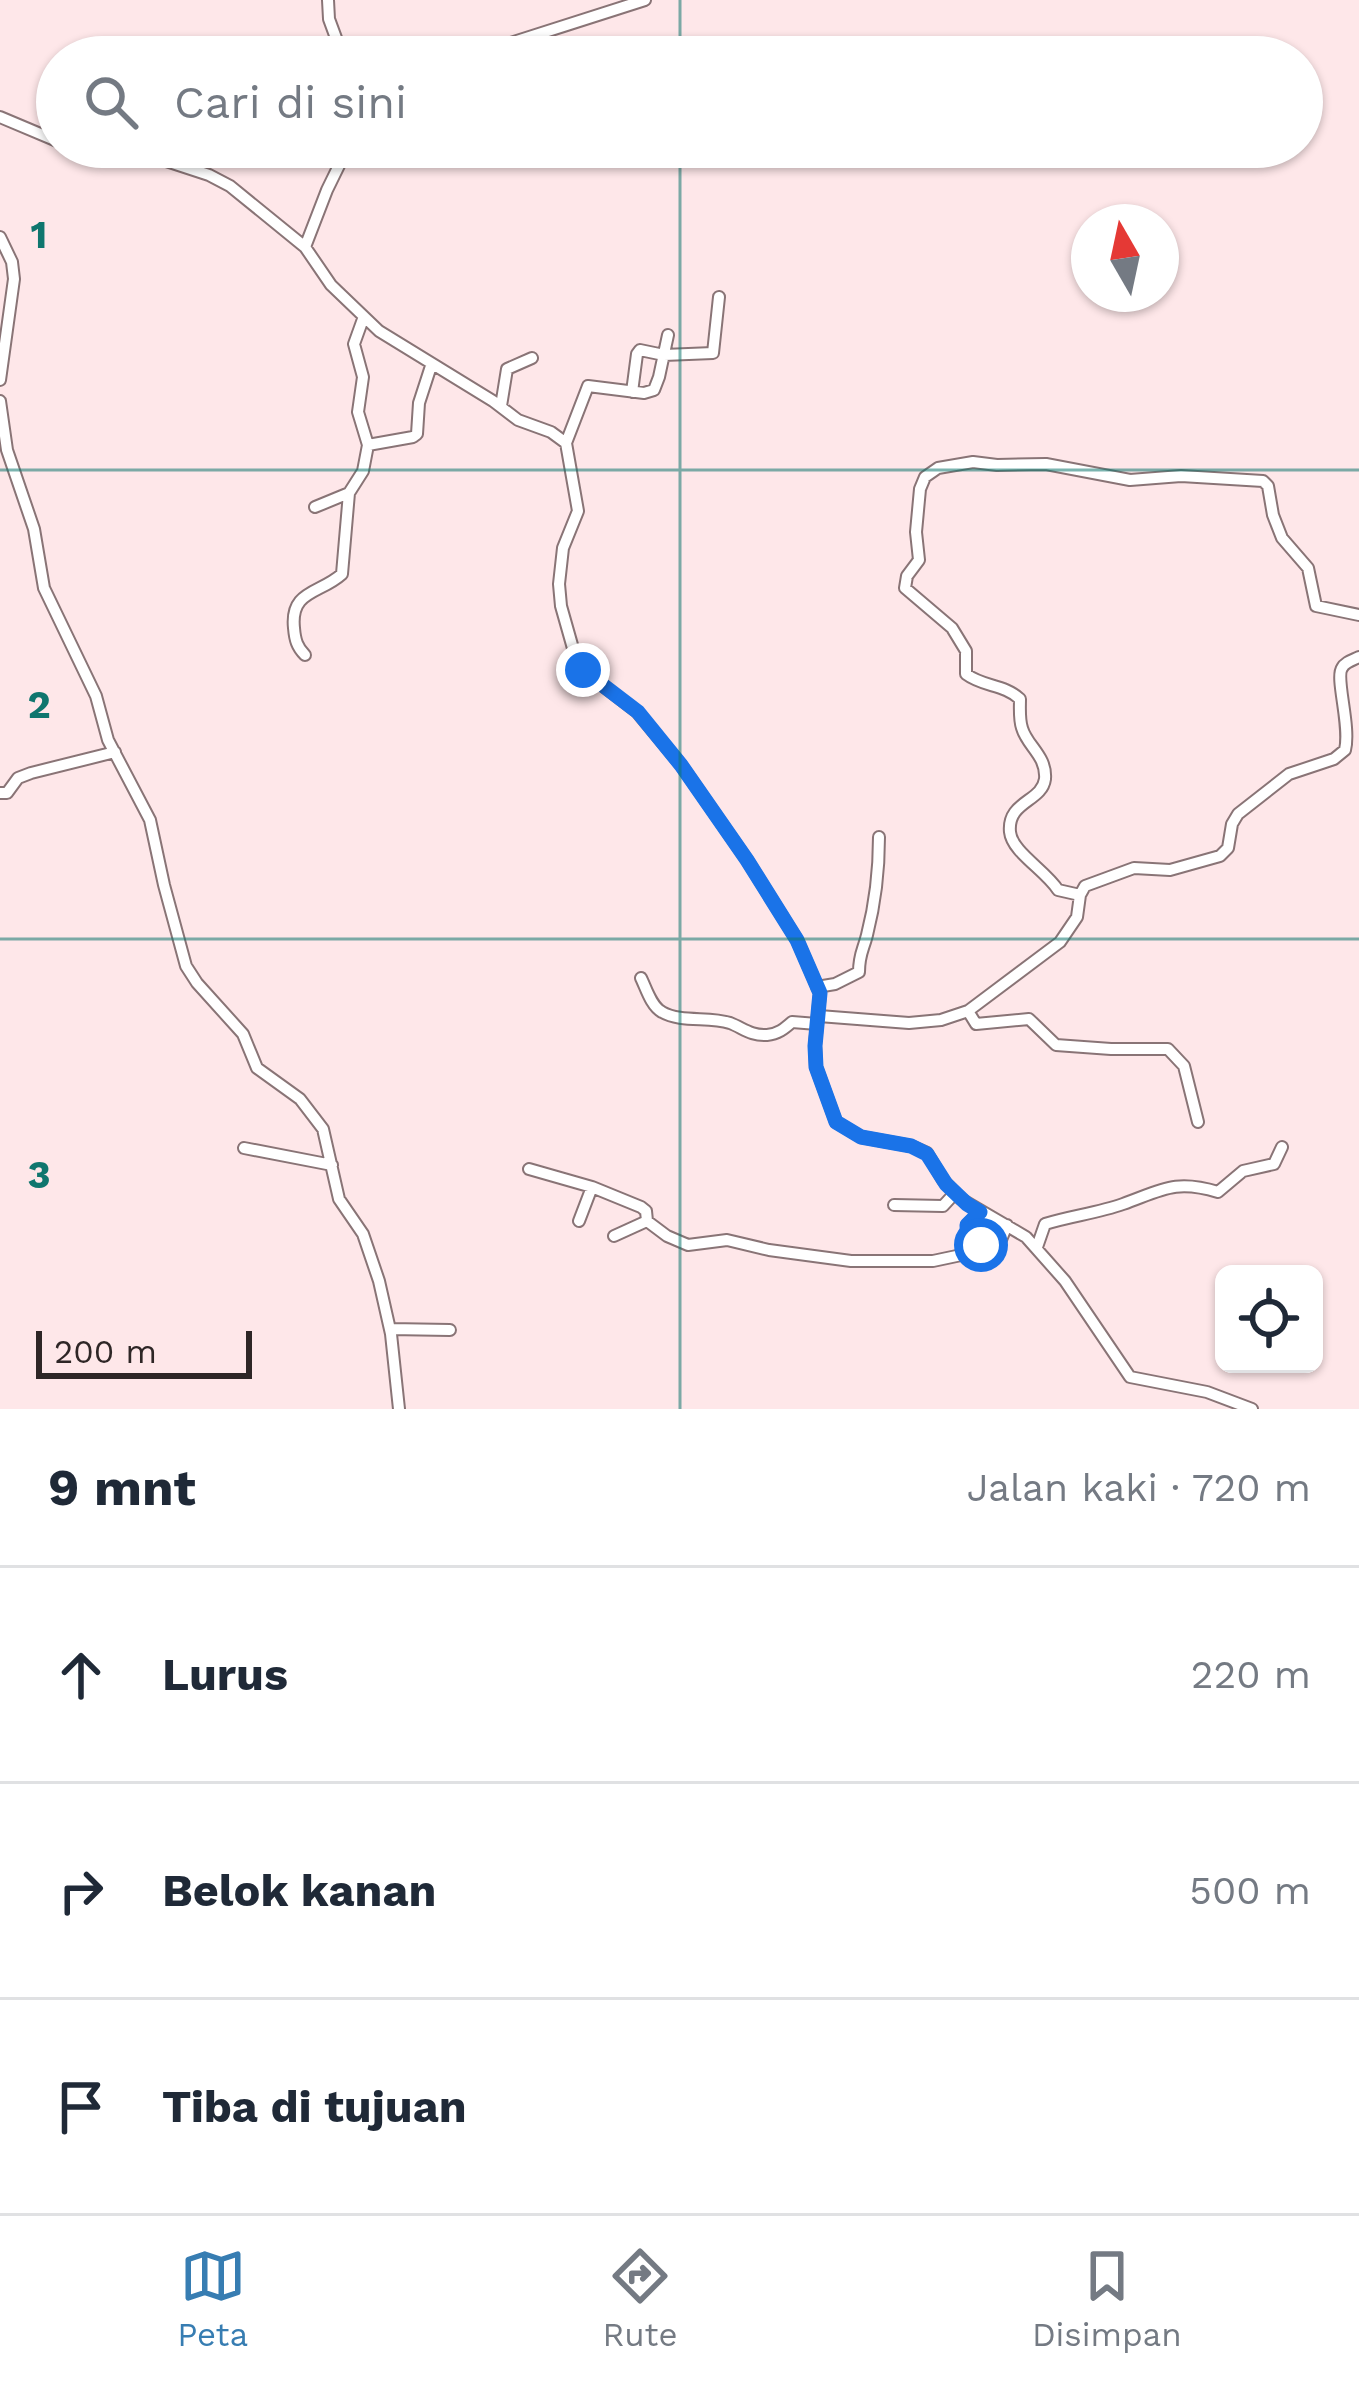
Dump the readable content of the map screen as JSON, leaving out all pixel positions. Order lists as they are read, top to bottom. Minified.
{"scale_bar":"200 m","north":"top","page":{"search":"Cari di sini","scale":"200 m","heading":["9 mnt","Jalan kaki · 720 m"],"list":[["Lurus","220 m"],["Belok kanan","500 m"],"Tiba di tujuan"],"nav":["Peta","Rute","Disimpan"]},"grid":{"rows":["1","2","3"]}}
